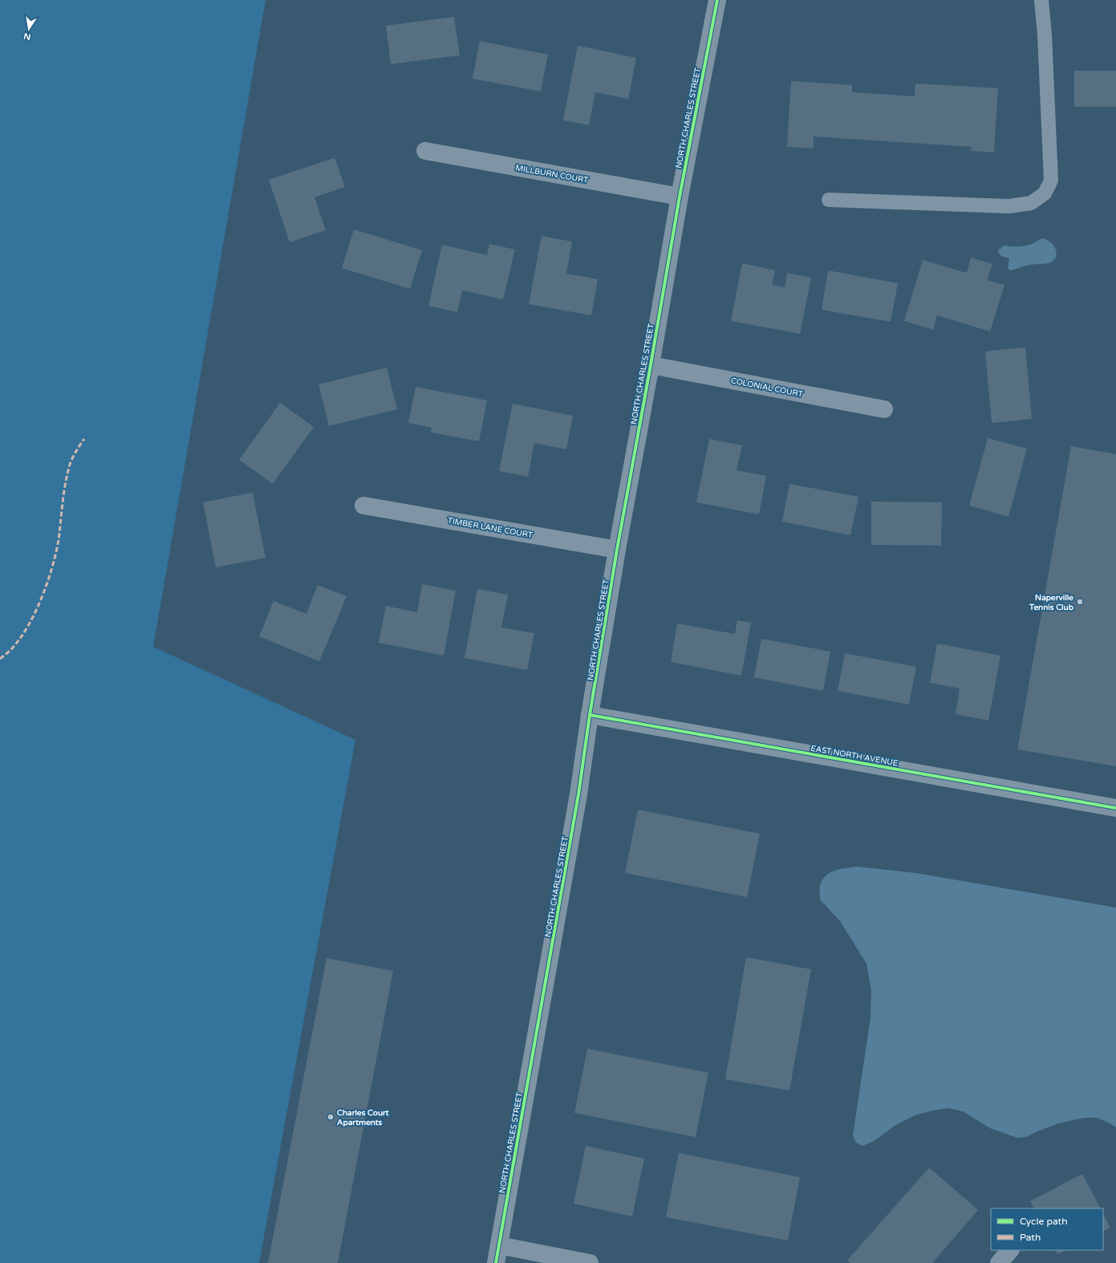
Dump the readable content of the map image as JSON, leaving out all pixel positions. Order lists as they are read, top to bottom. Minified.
{"streets":{"street":["NORTH CHARLES STREET","MILLBURN COURT","COLONIAL COURT","TIMBER LANE COURT","EAST NORTH AVENUE"]},"crossings":[["NORTH CHARLES STREET","MILLBURN COURT"],["NORTH CHARLES STREET","COLONIAL COURT"],["NORTH CHARLES STREET","TIMBER LANE COURT"],["NORTH CHARLES STREET","EAST NORTH AVENUE"]],"places":["Naperville Tennis Club","Charles Court Apartments"],"legend":["Cycle path","Path"],"north":"bottom"}
